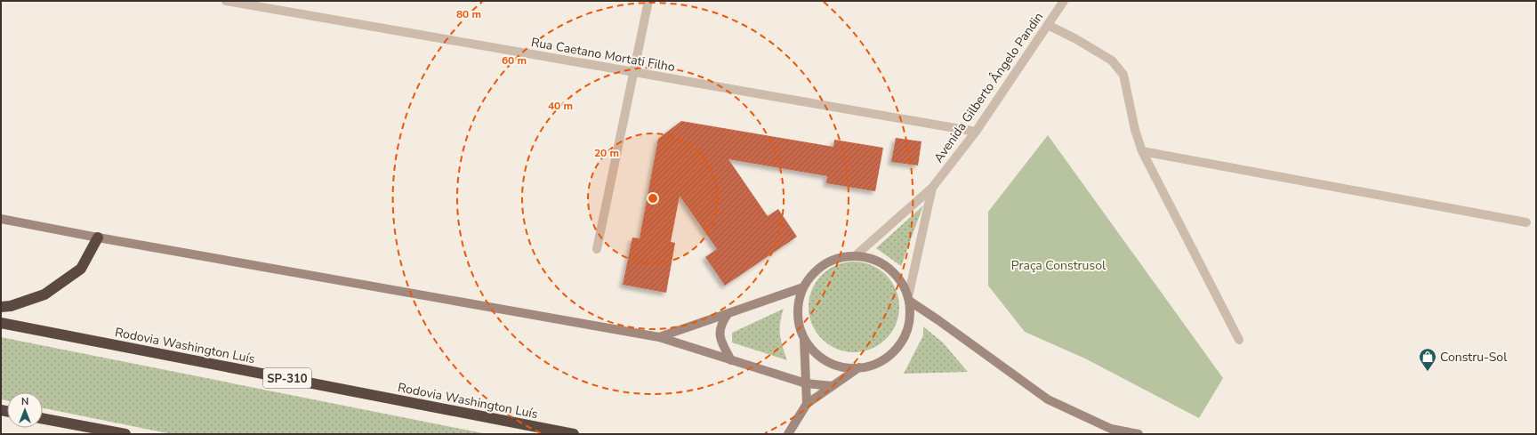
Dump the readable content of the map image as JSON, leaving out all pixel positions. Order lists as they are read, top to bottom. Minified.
{"streets":{"highway":["Rodovia Washington Luís","SP-310"],"street":["Rua Caetano Mortati Filho","Avenida Gilberto Ângelo Pandin"]},"crossings":[["Rua Caetano Mortati Filho","Avenida Gilberto Ângelo Pandin"]],"parks":["Praça Construsol"],"places":{"shop":["Constru-Sol"]},"north":"top","rings":["80 m","60 m","40 m","20 m"]}
